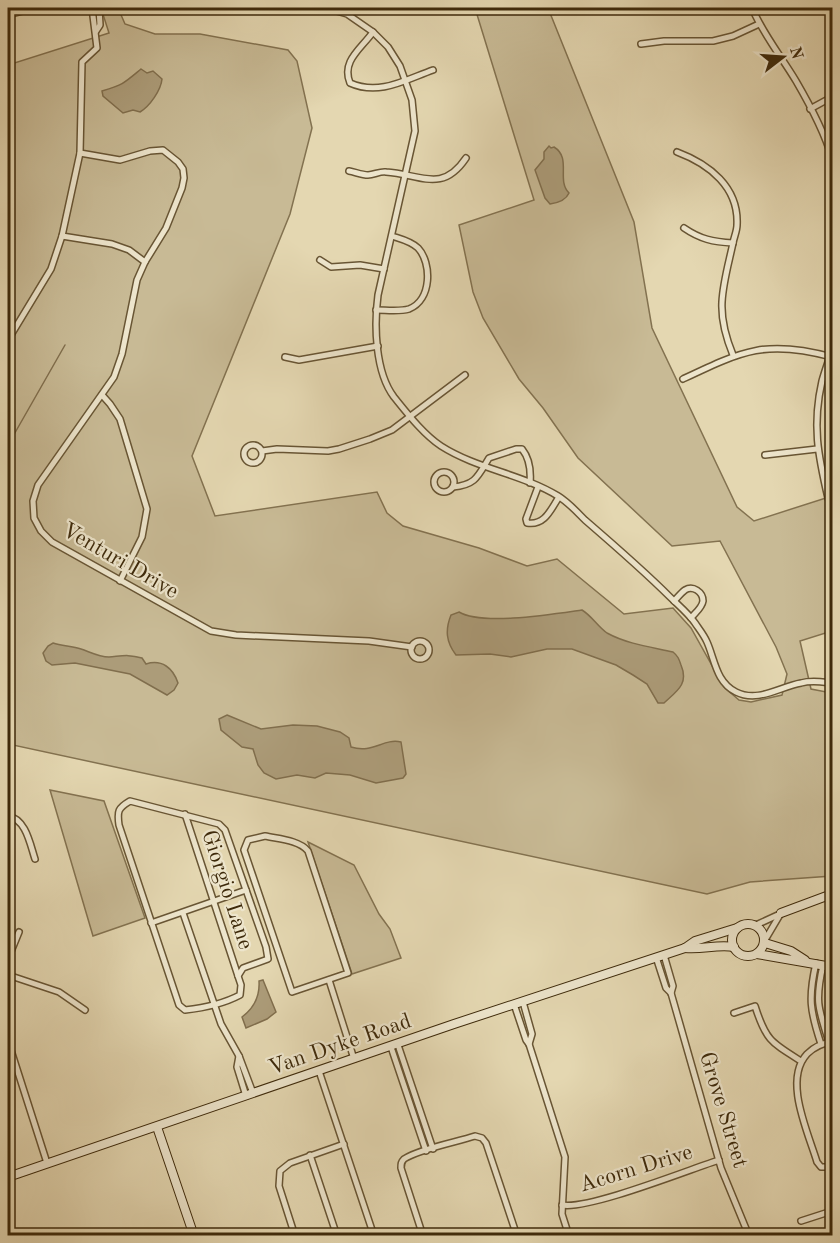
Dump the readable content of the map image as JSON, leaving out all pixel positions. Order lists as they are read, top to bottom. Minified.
{"streets":{"street":["Venturi Drive","Giorgio Lane","Van Dyke Road","Grove Street","Acorn Drive"]},"crossings":[["Van Dyke Road","Grove Street"],["Grove Street","Acorn Drive"]],"north":"right"}
